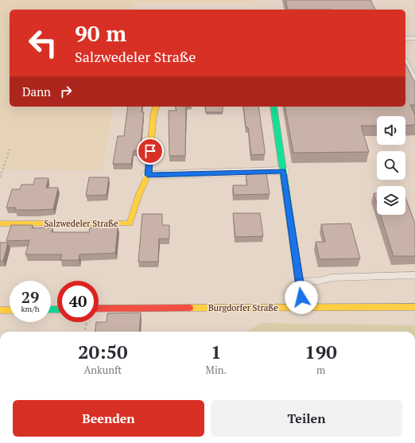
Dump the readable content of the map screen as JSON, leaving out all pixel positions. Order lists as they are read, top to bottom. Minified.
{"streets":{"street":["Salzwedeler Straße","Burgdorfer Straße"]},"page":{"turn":["90 m","Salzwedeler Straße"],"then":"Dann","speed":"29 km/h","limit":"40","eta":["20:50","Ankunft","1","Min.","190","m"],"buttons":["Beenden","Teilen"]}}
